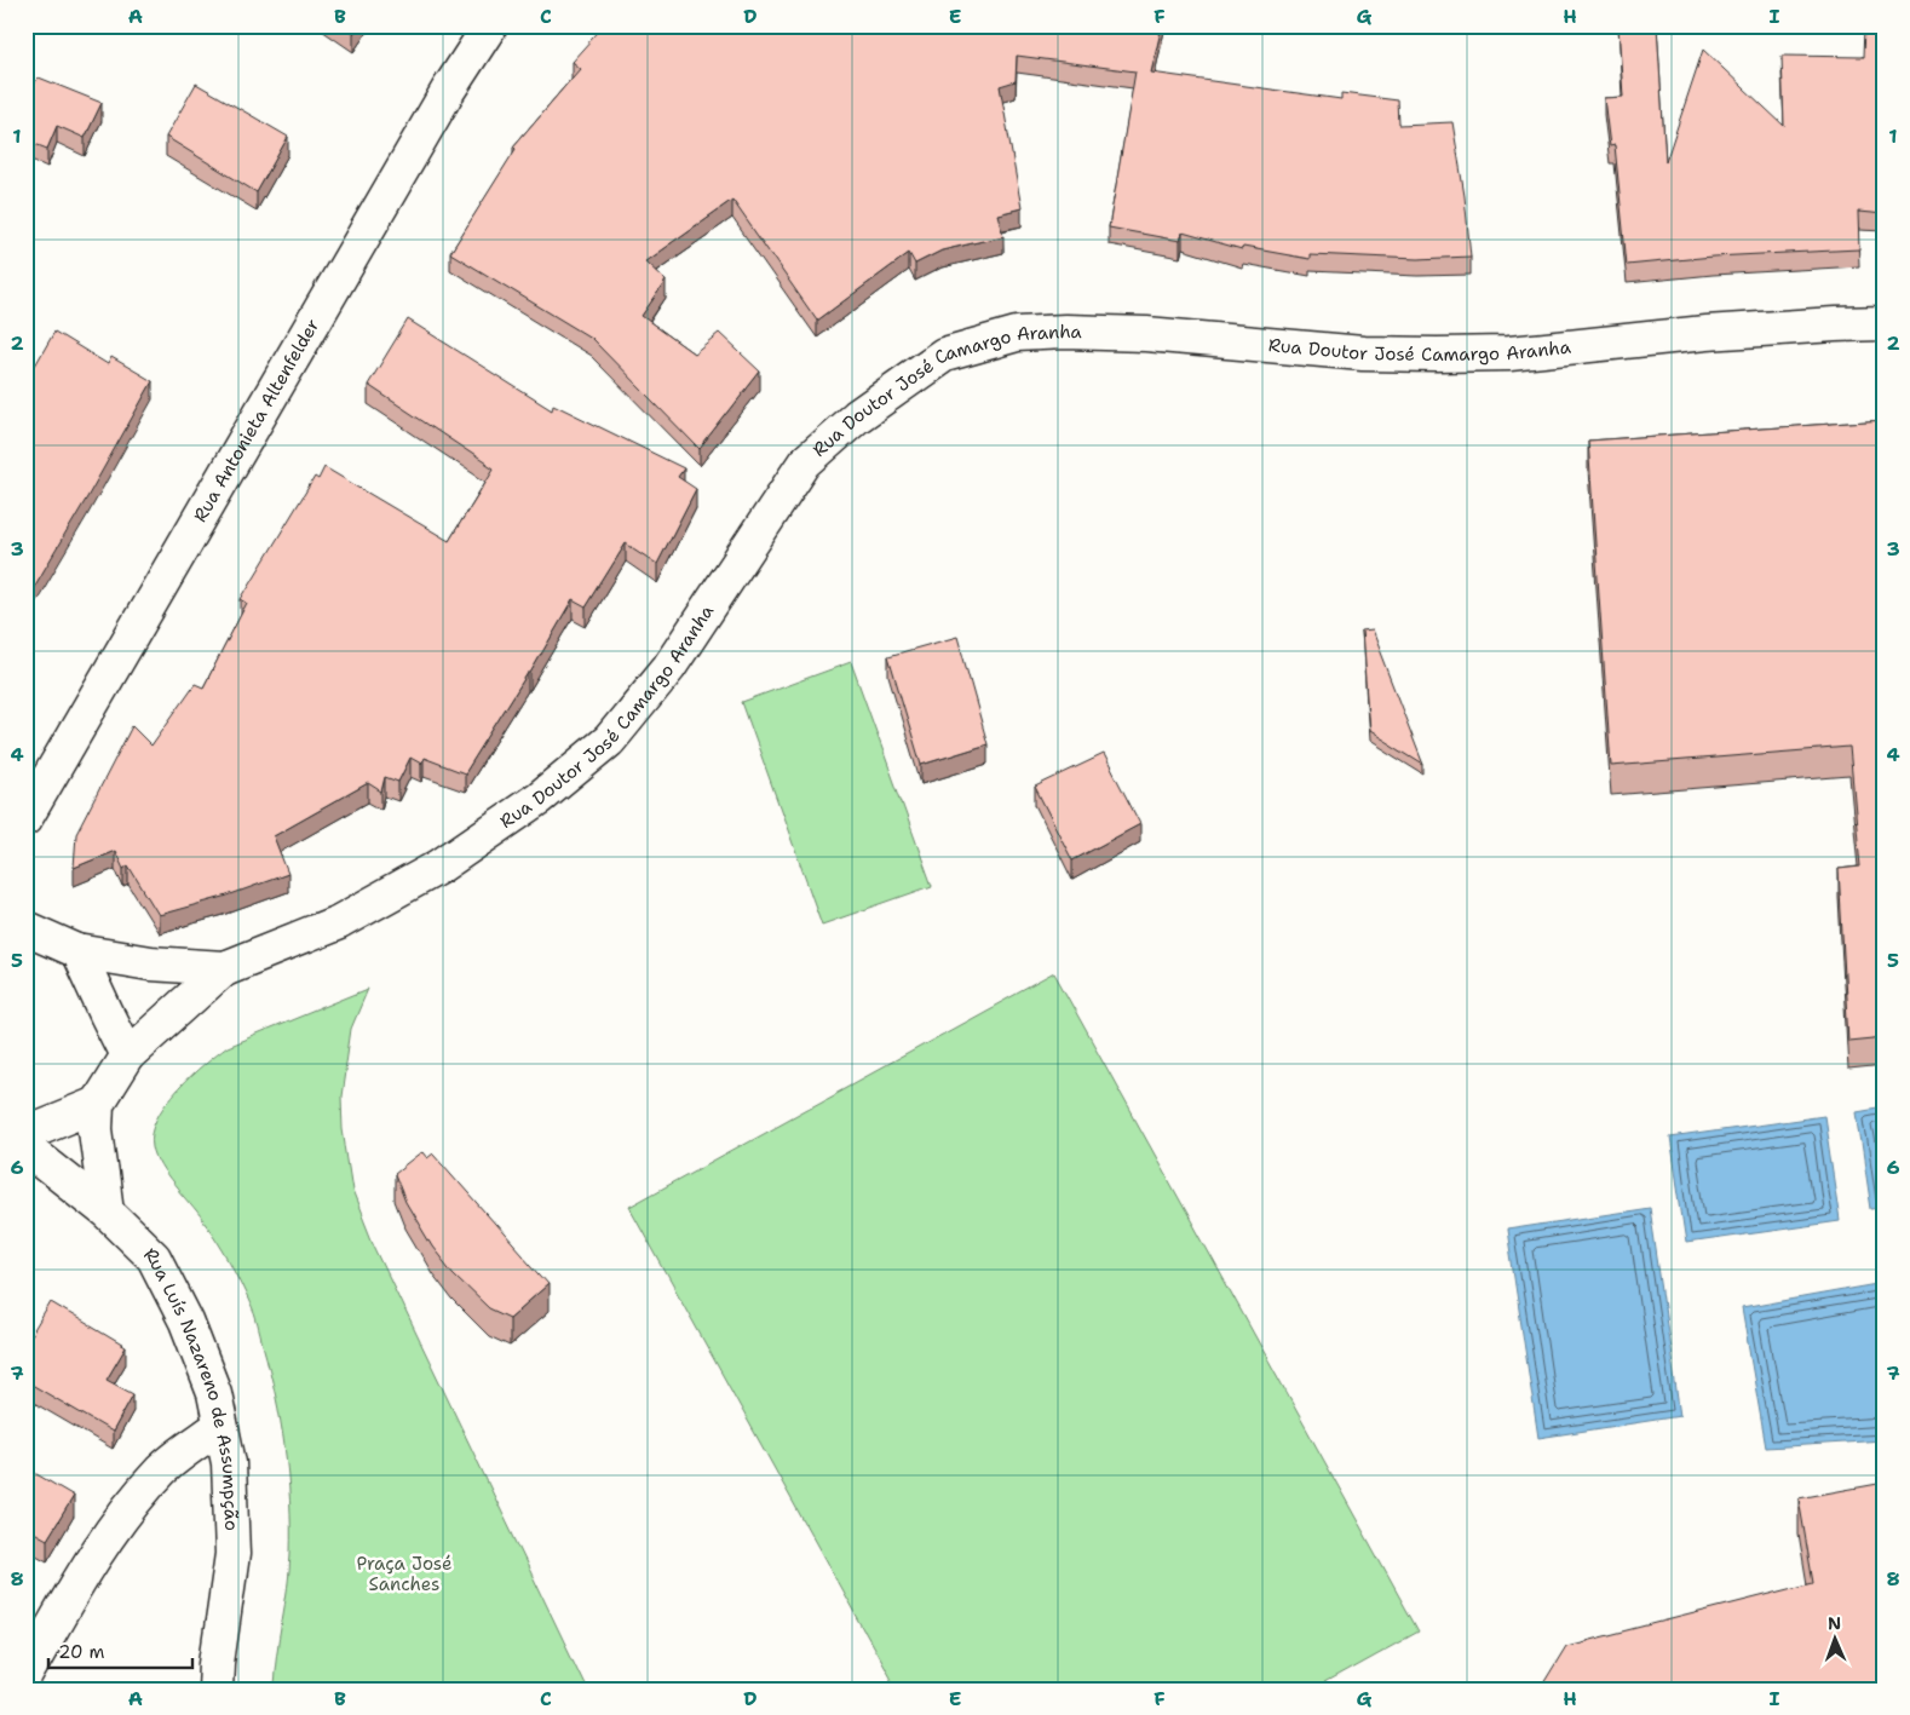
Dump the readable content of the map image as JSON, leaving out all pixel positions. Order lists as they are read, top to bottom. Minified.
{"streets":{"street":["Rua Doutor José Camargo Aranha","Rua Antonieta Altenfelder","Rua Luís Nazareno de Assumpção"]},"parks":["Praça José Sanches"],"scale_bar":"20 m","north":"top","grid":{"columns":["A","B","C","D","E","F","G","H","I"],"rows":["1","2","3","4","5","6","7","8"]}}
